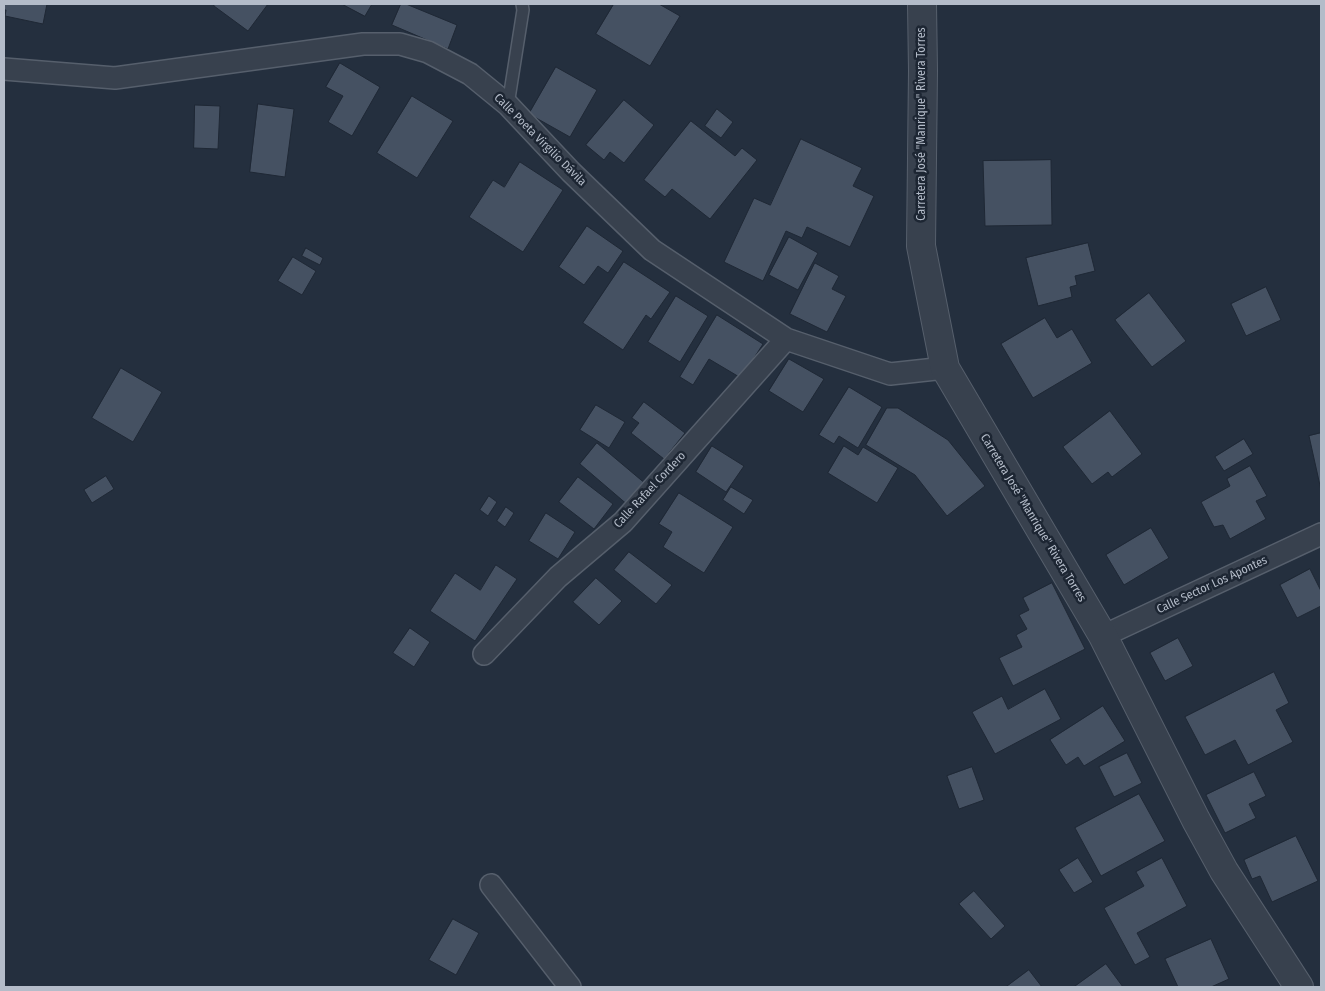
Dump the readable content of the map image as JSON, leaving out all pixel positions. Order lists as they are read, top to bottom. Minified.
{"streets":{"street":["Carretera José \"Manrique\" Rivera Torres","Calle Poeta Virgilio Dávila","Calle Rafael Cordero","Calle Sector Los Apontes"]},"crossings":[["Carretera José \"Manrique\" Rivera Torres","Calle Poeta Virgilio Dávila"],["Carretera José \"Manrique\" Rivera Torres","Calle Sector Los Apontes"],["Calle Poeta Virgilio Dávila","Calle Rafael Cordero"]]}
